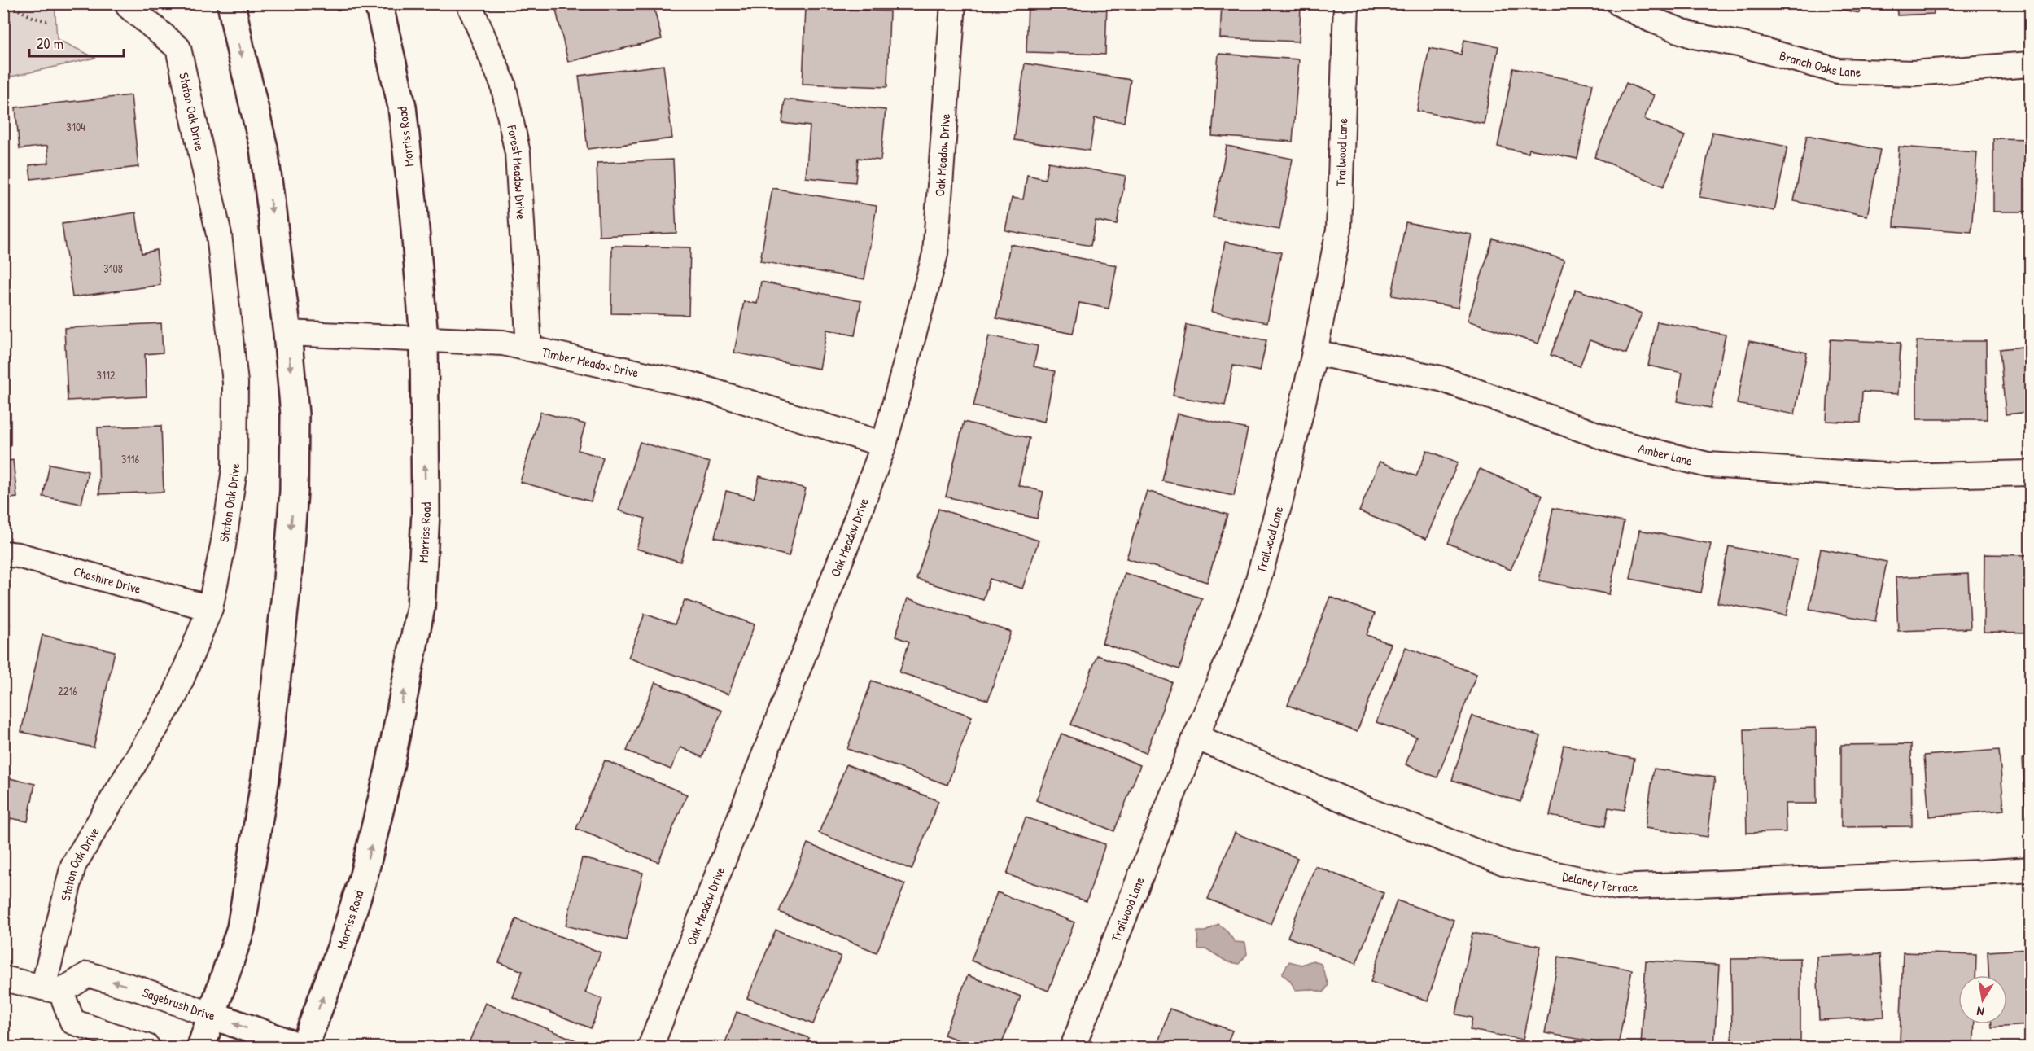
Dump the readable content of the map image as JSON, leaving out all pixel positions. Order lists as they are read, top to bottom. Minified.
{"streets":{"main road":["Morriss Road","Sagebrush Drive"],"street":["Branch Oaks Lane","Staton Oak Drive","Trailwood Lane","Oak Meadow Drive","Forest Meadow Drive","Timber Meadow Drive","Amber Lane","Cheshire Drive","Delaney Terrace"]},"crossings":[["Staton Oak Drive","Cheshire Drive"],["Staton Oak Drive","Sagebrush Drive"],["Morriss Road","Timber Meadow Drive"],["Trailwood Lane","Amber Lane"],["Trailwood Lane","Delaney Terrace"],["Oak Meadow Drive","Timber Meadow Drive"],["Forest Meadow Drive","Timber Meadow Drive"]],"house_numbers":["3104","3108","3112","3116","2216"],"scale_bar":"20 m","north":"bottom"}
